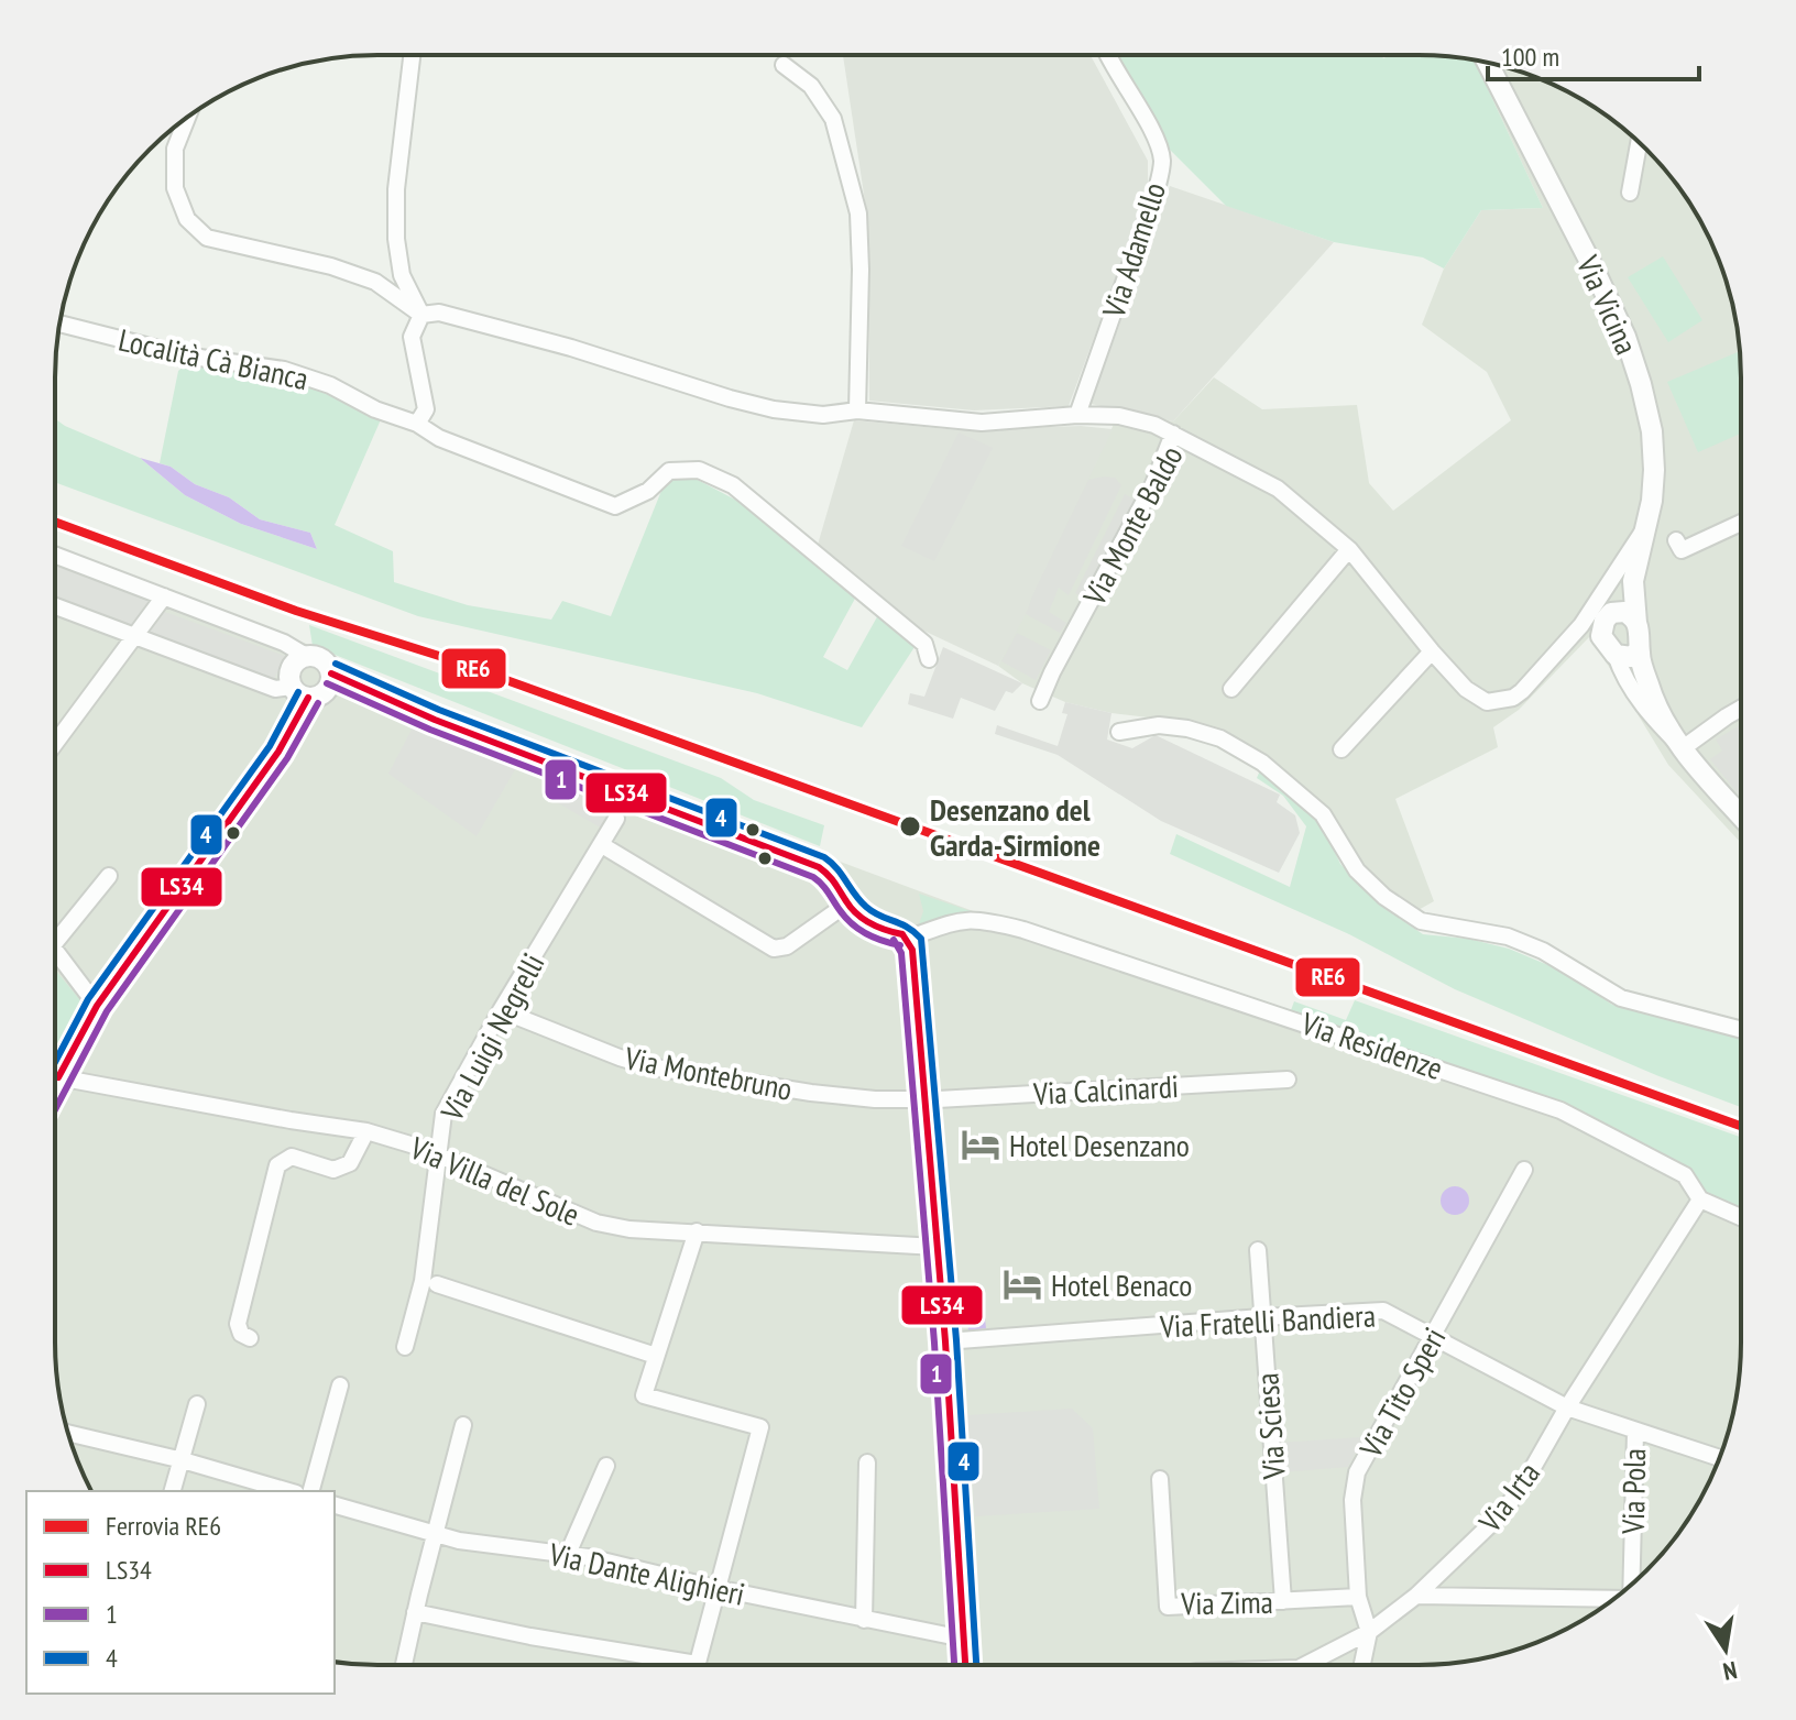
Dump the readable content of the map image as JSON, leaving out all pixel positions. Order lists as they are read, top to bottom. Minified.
{"streets":{"street":["Via Adamello","Via Vicina","Località Cà Bianca","Via Monte Baldo","Via Luigi Negrelli","Via Residenze","Via Montebruno","Via Calcinardi","Via Villa del Sole","Via Fratelli Bandiera","Via Tito Speri","Via Sciesa","Via Pola","Via Irta","Via Dante Alighieri","Via Zima"]},"crossings":[["Via Luigi Negrelli","Via Montebruno"],["Via Luigi Negrelli","Via Villa del Sole"],["Via Residenze","Via Irta"],["Via Montebruno","Via Calcinardi"],["Via Fratelli Bandiera","Via Tito Speri"],["Via Fratelli Bandiera","Via Sciesa"],["Via Fratelli Bandiera","Via Pola"],["Via Fratelli Bandiera","Via Irta"],["Via Tito Speri","Via Irta"],["Via Tito Speri","Via Zima"],["Via Sciesa","Via Zima"]],"places":{"other":["Desenzano del Garda-Sirmione"],"hotel":["Hotel Desenzano","Hotel Benaco"]},"lines":["rail line RE6","transit line 4","transit line LS34","transit line 1"],"legend":["Ferrovia RE6","LS34","1","4"],"scale_bar":"100 m","north":"bottom"}
